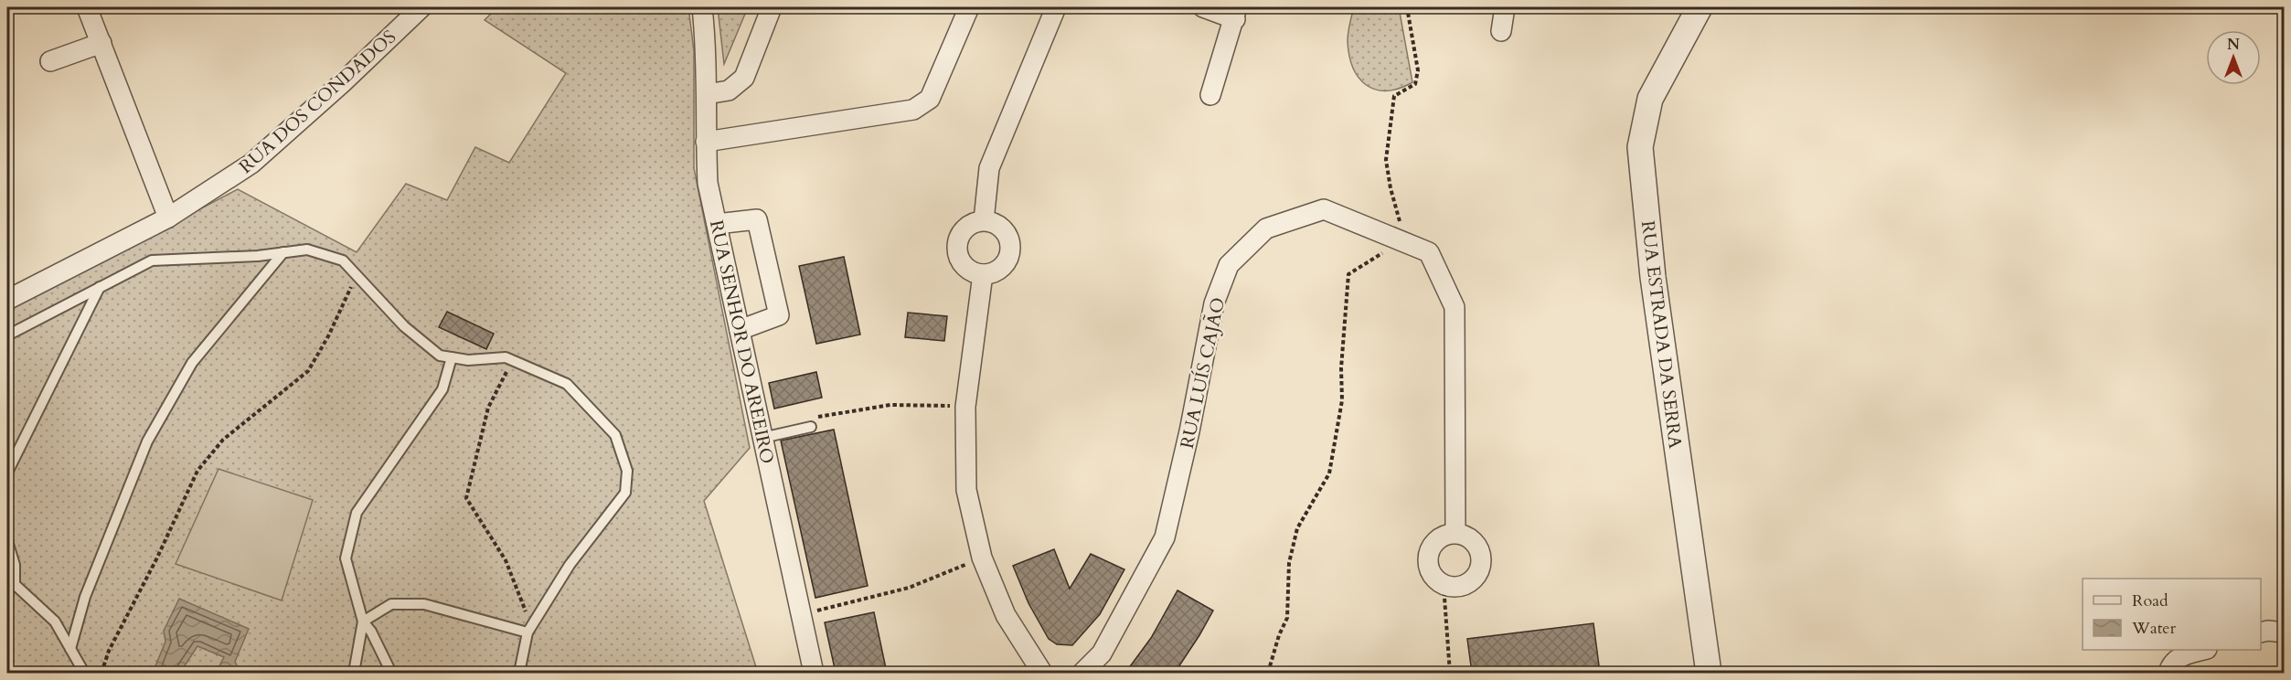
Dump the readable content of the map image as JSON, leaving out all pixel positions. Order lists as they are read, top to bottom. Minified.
{"streets":{"street":["RUA DOS CONDADOS","RUA ESTRADA DA SERRA","RUA SENHOR DO AREEIRO","RUA LUÍS CAJÃO"]},"legend":["Road","Water"],"north":"top"}
